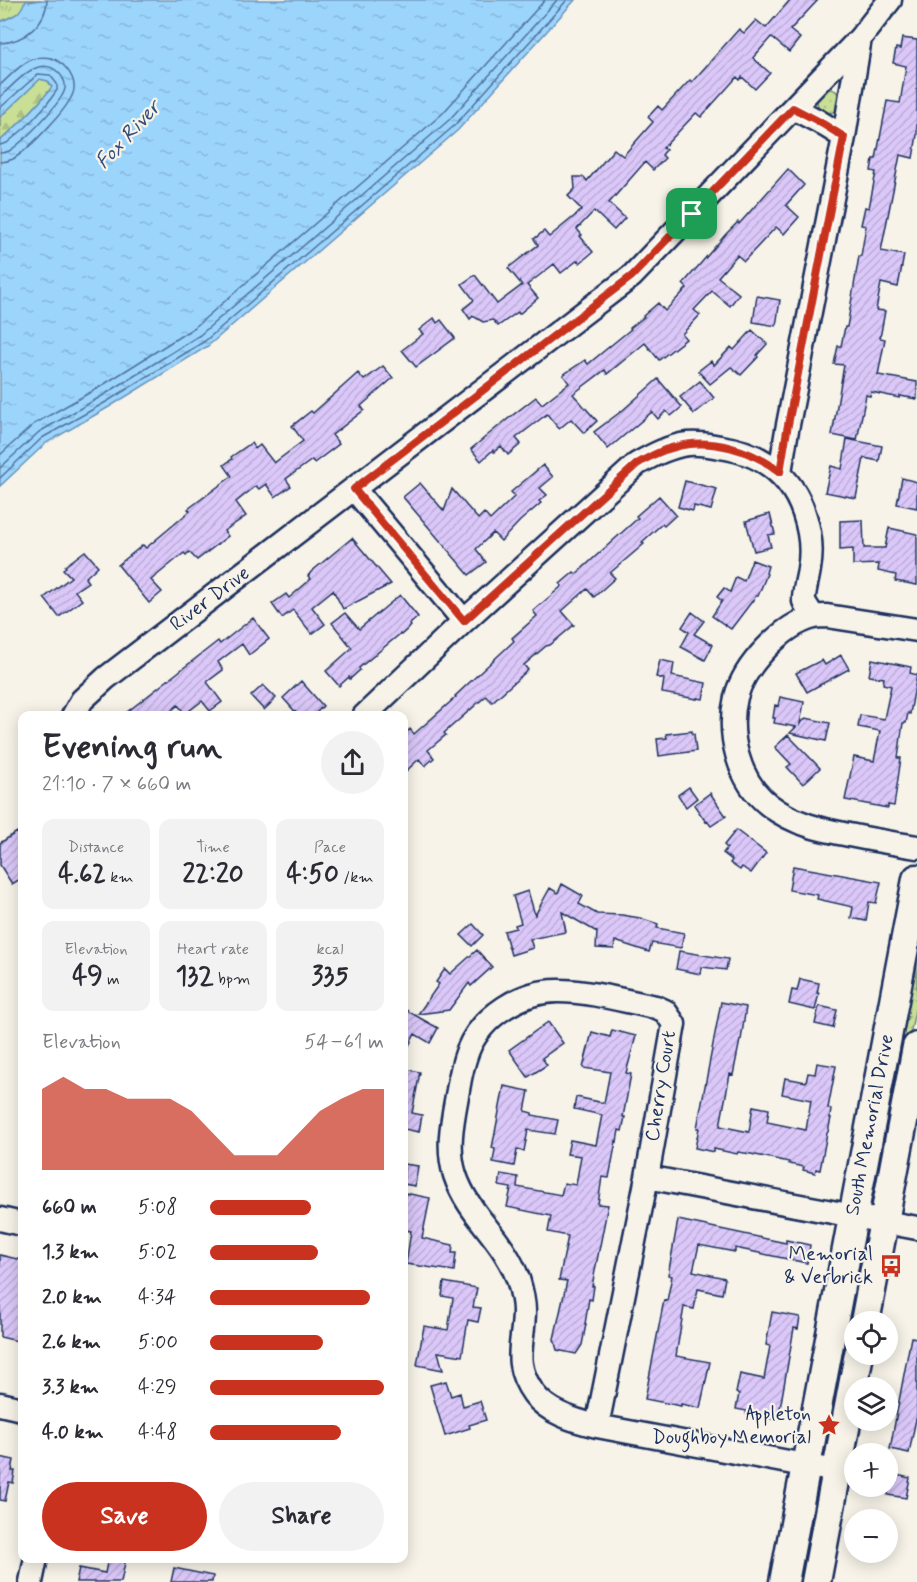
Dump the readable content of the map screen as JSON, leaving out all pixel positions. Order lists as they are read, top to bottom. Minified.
{"streets":{"main road":["South Memorial Drive"],"street":["River Drive","Cherry Court"]},"crossings":[["Cherry Court","South Memorial Drive"]],"water":["Fox River"],"places":{"bus stop":["Memorial & Verbrick"],"place":["Appleton Doughboy Memorial"]},"page":{"heading":["Evening run","21:10 · 7 × 660 m"],"stats":[["Distance","4.62 km"],["Time","22:20"],["Pace","4:50 /km"],["Elevation","49 m"],["Heart rate","132 bpm"],["kcal","335"]],"chart":["Elevation","54–61 m"],"list":[{"name":"660 m","note":"5:08"},{"name":"1.3 km","note":"5:02"},{"name":"2.0 km","note":"4:34"},{"name":"2.6 km","note":"5:00"},{"name":"3.3 km","note":"4:29"},{"name":"4.0 km","note":"4:48"}],"map_buttons":["+","−"],"buttons":["Save","Share"]}}
